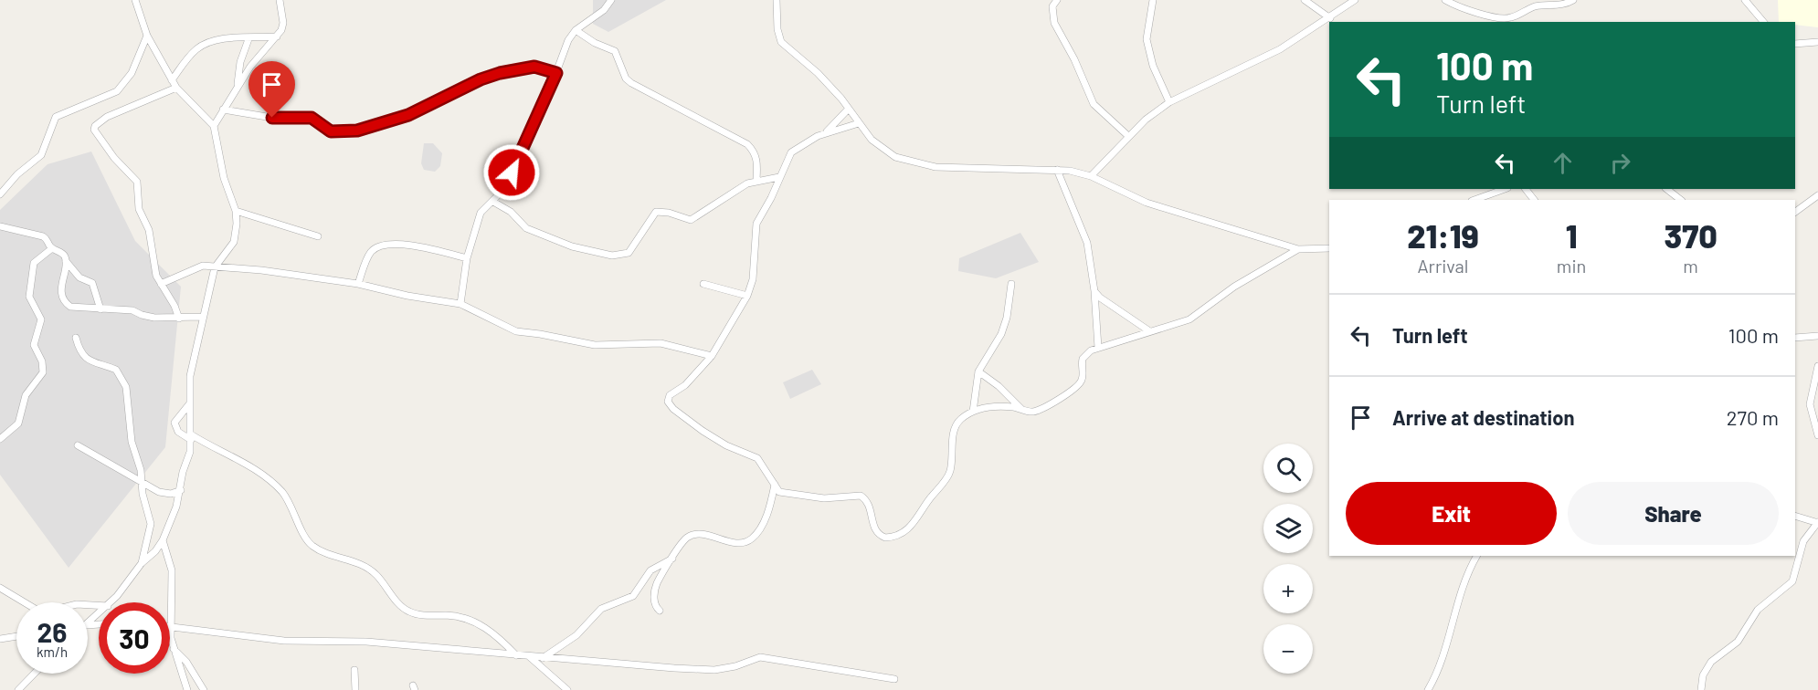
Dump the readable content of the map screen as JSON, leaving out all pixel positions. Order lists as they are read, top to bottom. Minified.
{"page":{"turn":["100 m","Turn left"],"eta":["21:19","Arrival","1","min","370","m"],"list":[{"name":"Turn left","value":"100 m"},{"name":"Arrive at destination","value":"270 m"}],"map_buttons":["+","−"],"buttons":["Exit","Share"],"speed":"26 km/h","limit":"30"}}
